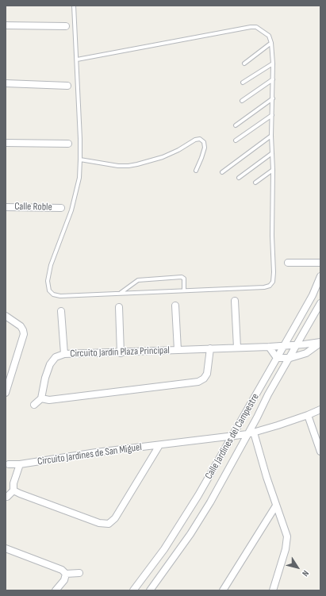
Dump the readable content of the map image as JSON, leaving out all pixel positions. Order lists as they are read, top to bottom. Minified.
{"streets":{"street":["Calle Roble","Circuito Jardín Plaza Principal","Calle Jardines del Campestre","Circuito Jardines de San Miguel"]},"crossings":[["Circuito Jardín Plaza Principal","Calle Jardines del Campestre"],["Calle Jardines del Campestre","Circuito Jardines de San Miguel"]],"north":"bottom right"}
